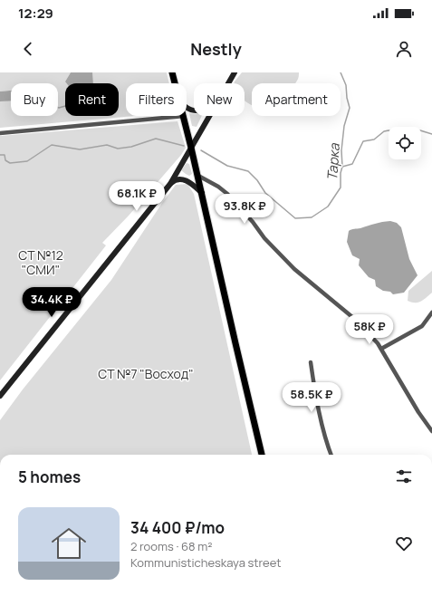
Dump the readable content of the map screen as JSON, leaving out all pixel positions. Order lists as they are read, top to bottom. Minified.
{"water":["Тарка"],"parks":["СТ №12 \"СМИ\"","СТ №7 \"Восход\""],"page":{"status":"12:29","header":"Nestly","chip":["Buy","Rent","Filters","New","Apartment"],"price":["68.1K ₽","93.8K ₽","34.4K ₽","58K ₽","58.5K ₽"],"heading":"5 homes","list":[{"name":"34 400 ₽/mo","note":"2 rooms · 68 m² · Kommunisticheskaya street"}]}}
